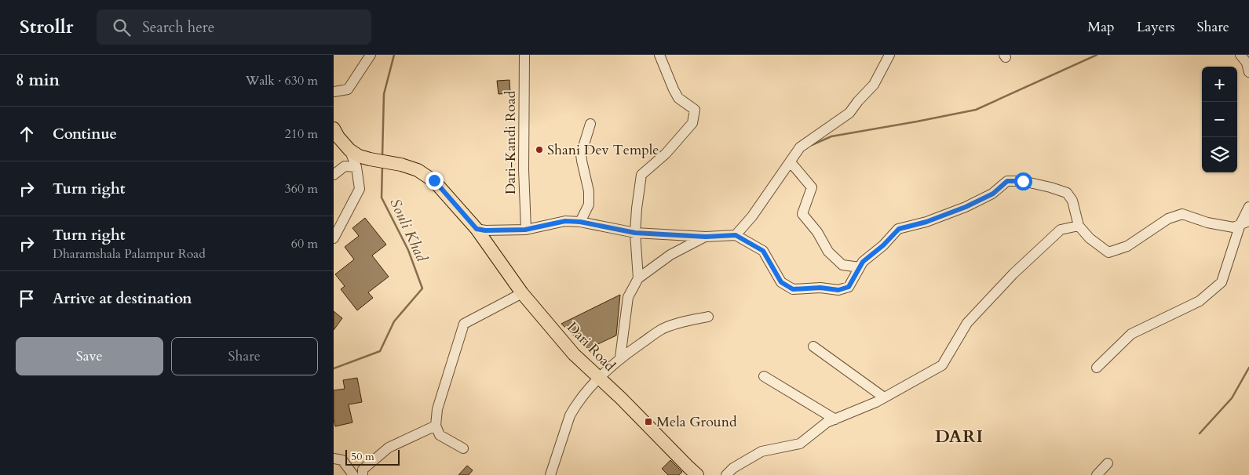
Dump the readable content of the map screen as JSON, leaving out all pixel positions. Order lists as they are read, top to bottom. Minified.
{"streets":{"main road":["Dari Road"],"street":["Dari-Kandi Road"]},"districts":["DARI"],"water":["Souli Khad"],"places":{"other":["Shani Dev Temple"],"transit":["Mela Ground"]},"scale_bar":"50 m","page":{"header":"Strollr","search":"Search here","nav":["Map","Layers","Share"],"heading":["8 min","Walk · 630 m"],"map_buttons":["+","−"],"list":[["Continue","210 m"],["Turn right","360 m"],["Turn right","Dharamshala Palampur Road","60 m"],"Arrive at destination"],"buttons":["Save","Share"],"scale":"50 m"}}
